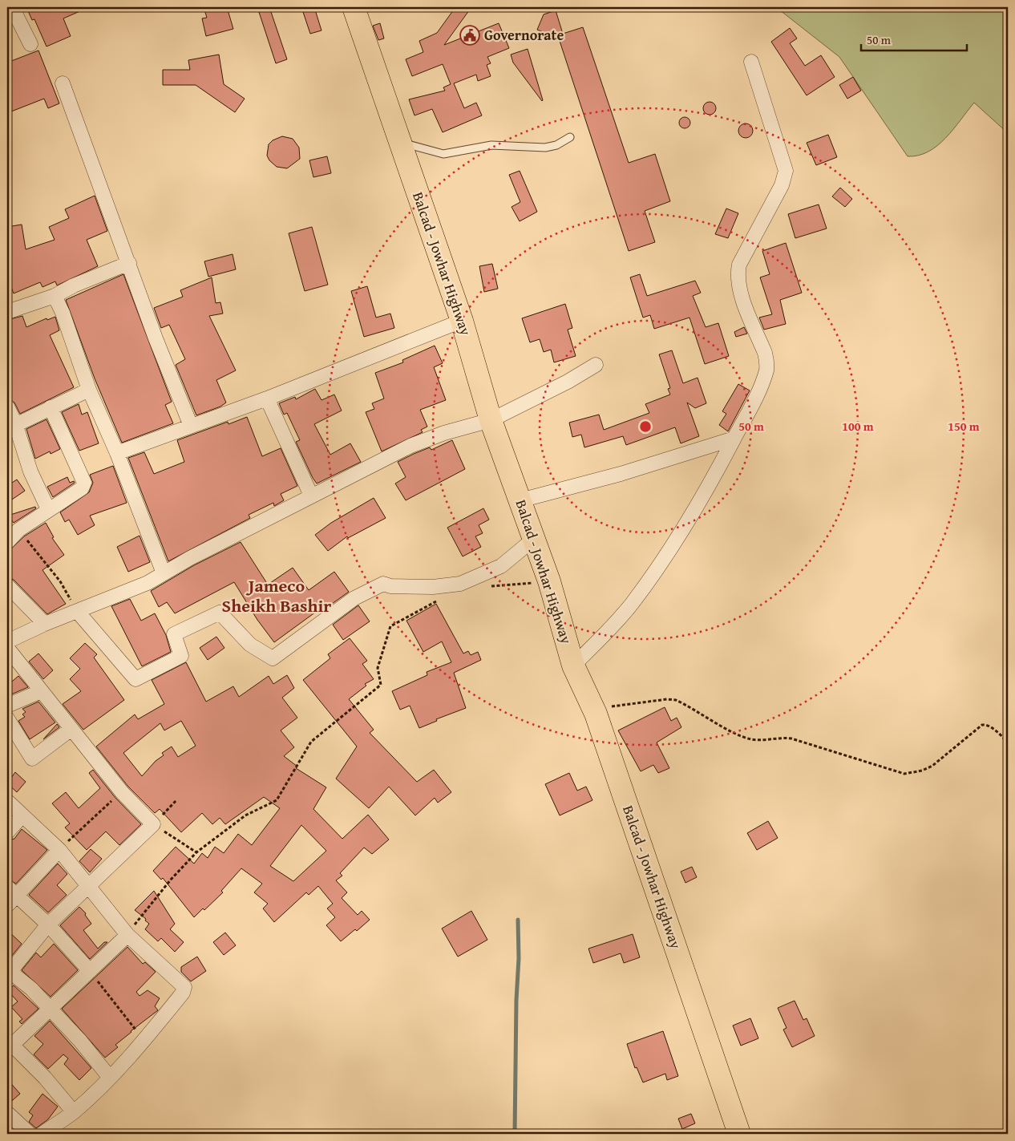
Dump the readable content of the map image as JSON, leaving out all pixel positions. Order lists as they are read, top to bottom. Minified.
{"streets":{"main road":["Balcad - Jowhar Highway"]},"districts":["Jameco Sheikh Bashir"],"places":{"public building":["Governorate"]},"scale_bar":"50 m","rings":["50 m","100 m","150 m"]}
